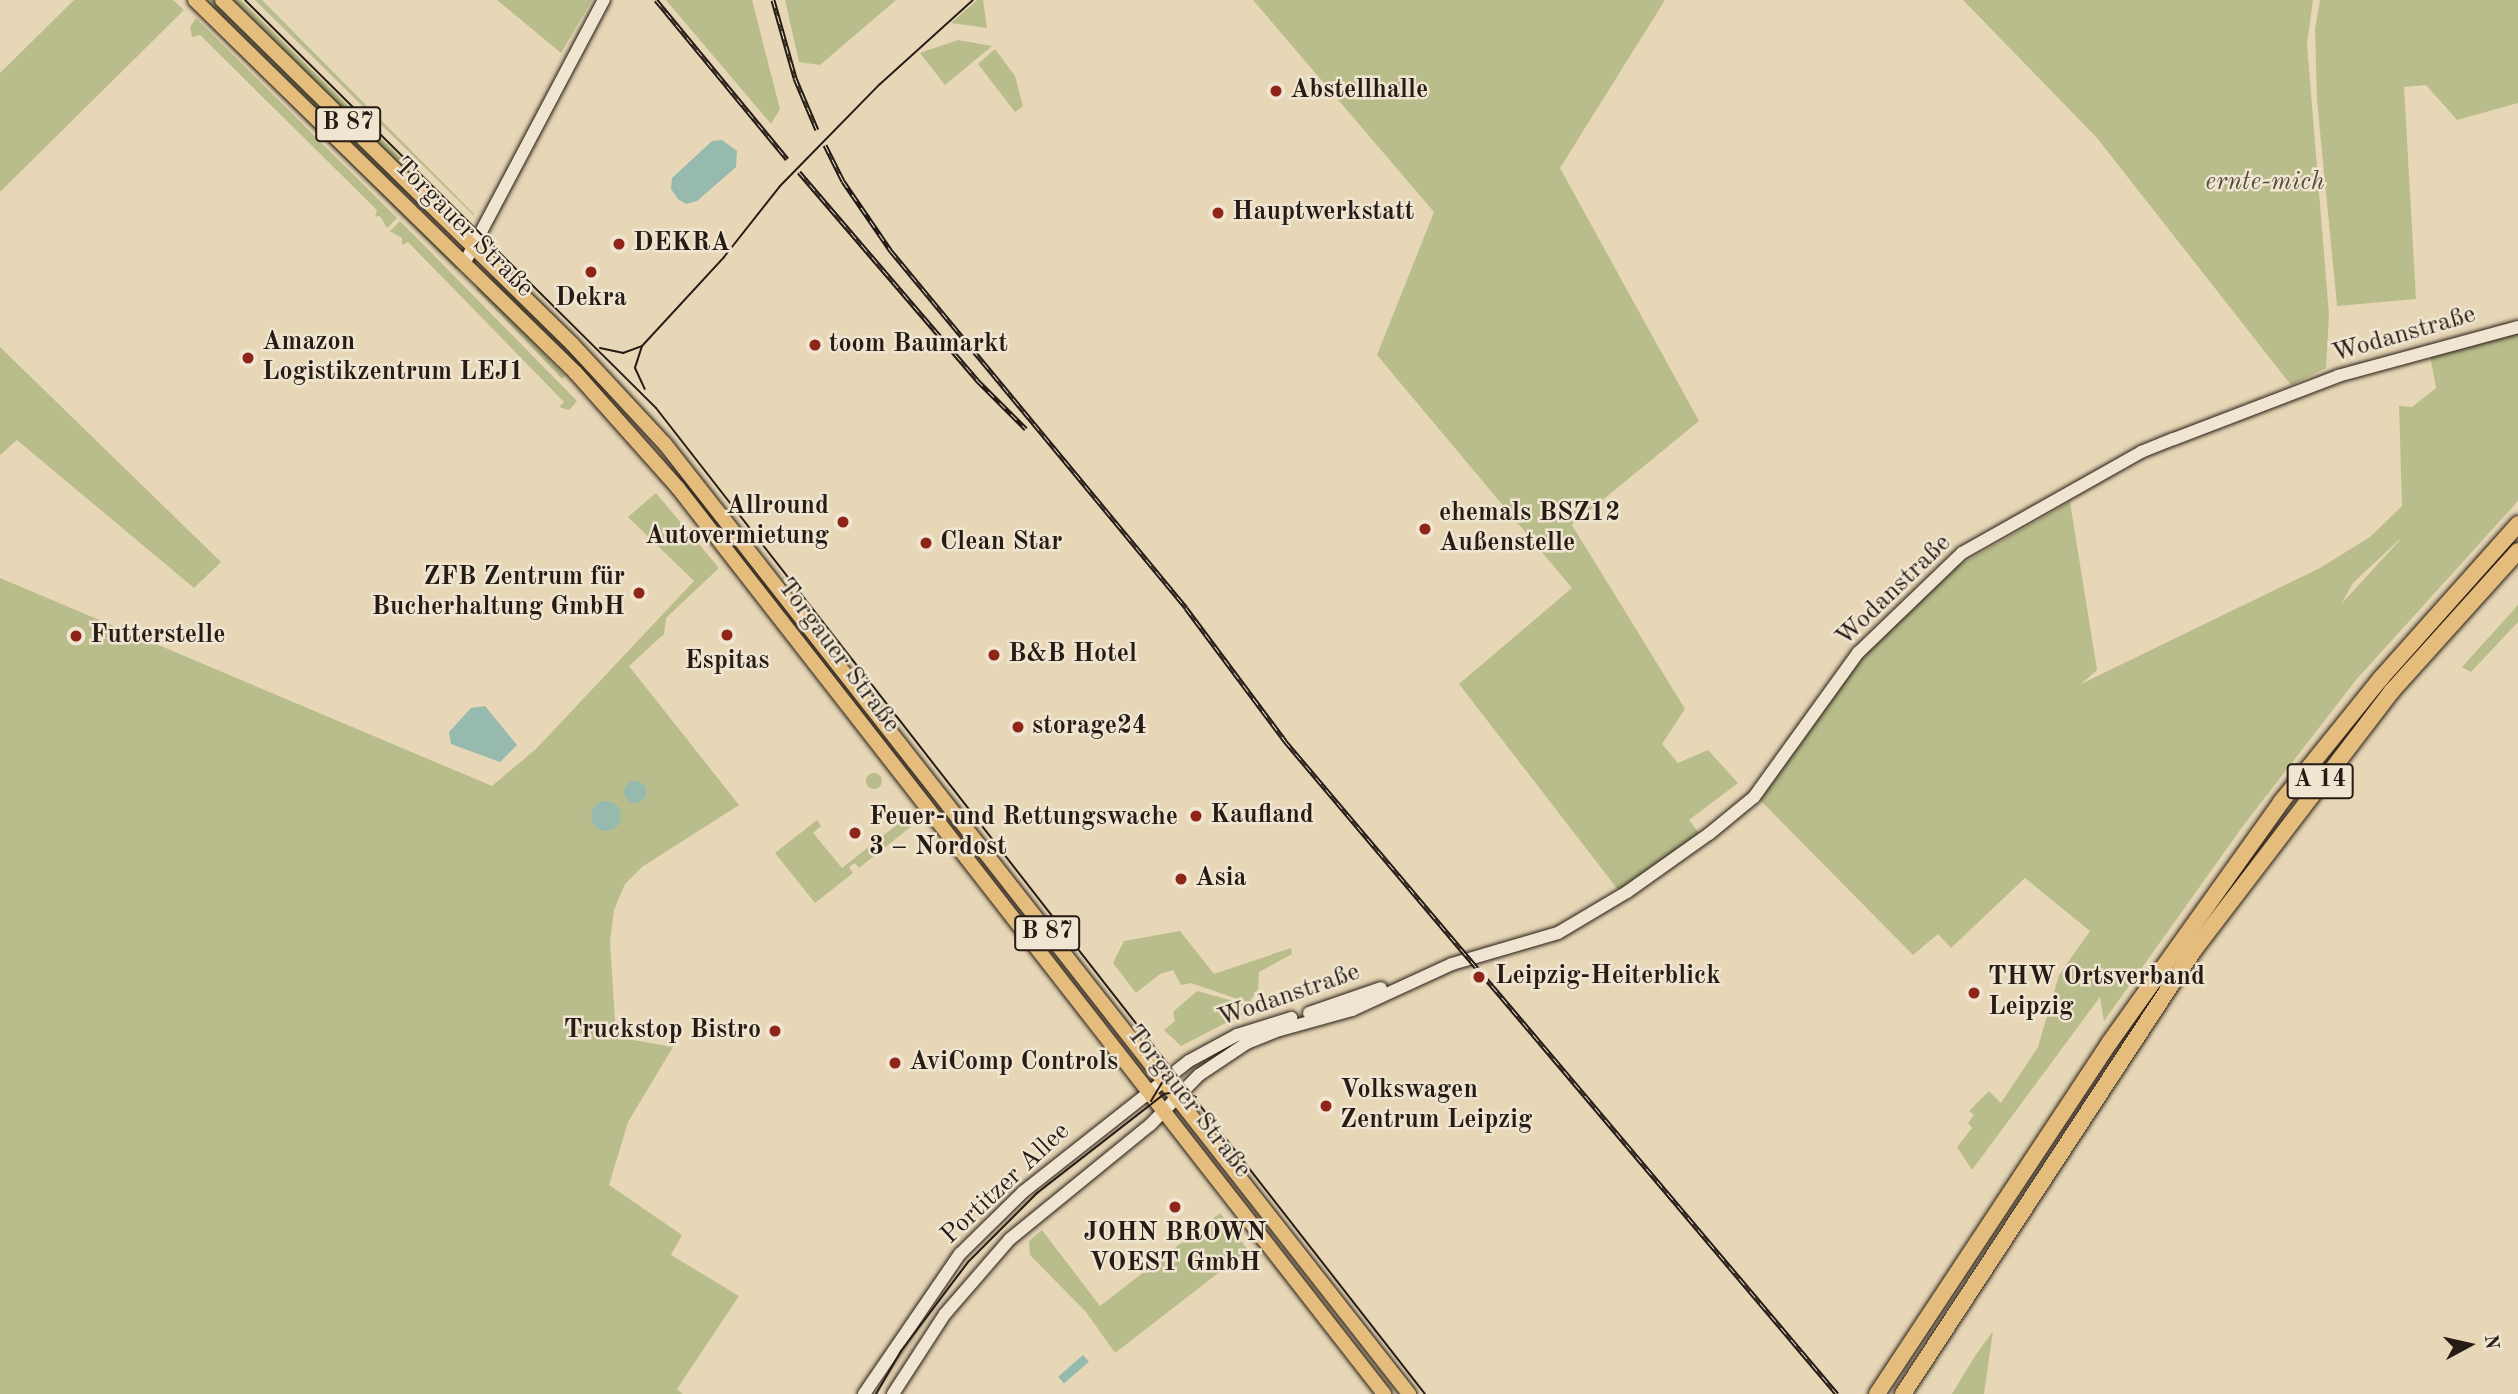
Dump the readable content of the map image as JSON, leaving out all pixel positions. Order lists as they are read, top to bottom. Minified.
{"streets":{"highway":["A 14"],"main road":["B 87","Torgauer Straße"],"street":["Wodanstraße","Portitzer Allee"]},"crossings":[["Torgauer Straße","Wodanstraße"],["Torgauer Straße","Portitzer Allee"],["Wodanstraße","Portitzer Allee"]],"parks":["ernte-mich"],"places":["Abstellhalle","Hauptwerkstatt","DEKRA","Dekra","toom Baumarkt","Amazon Logistikzentrum LEJ1","Allround Autovermietung","ehemals BSZ12 Außenstelle","Clean Star","ZFB Zentrum für Bucherhaltung GmbH","Espitas","Futterstelle","B&B Hotel","storage24","Kaufland","Feuer- und Rettungswache 3 – Nordost","Asia","Leipzig-Heiterblick","THW Ortsverband Leipzig","Truckstop Bistro","AviComp Controls","Volkswagen Zentrum Leipzig","JOHN BROWN VOEST GmbH"],"north":"right"}
